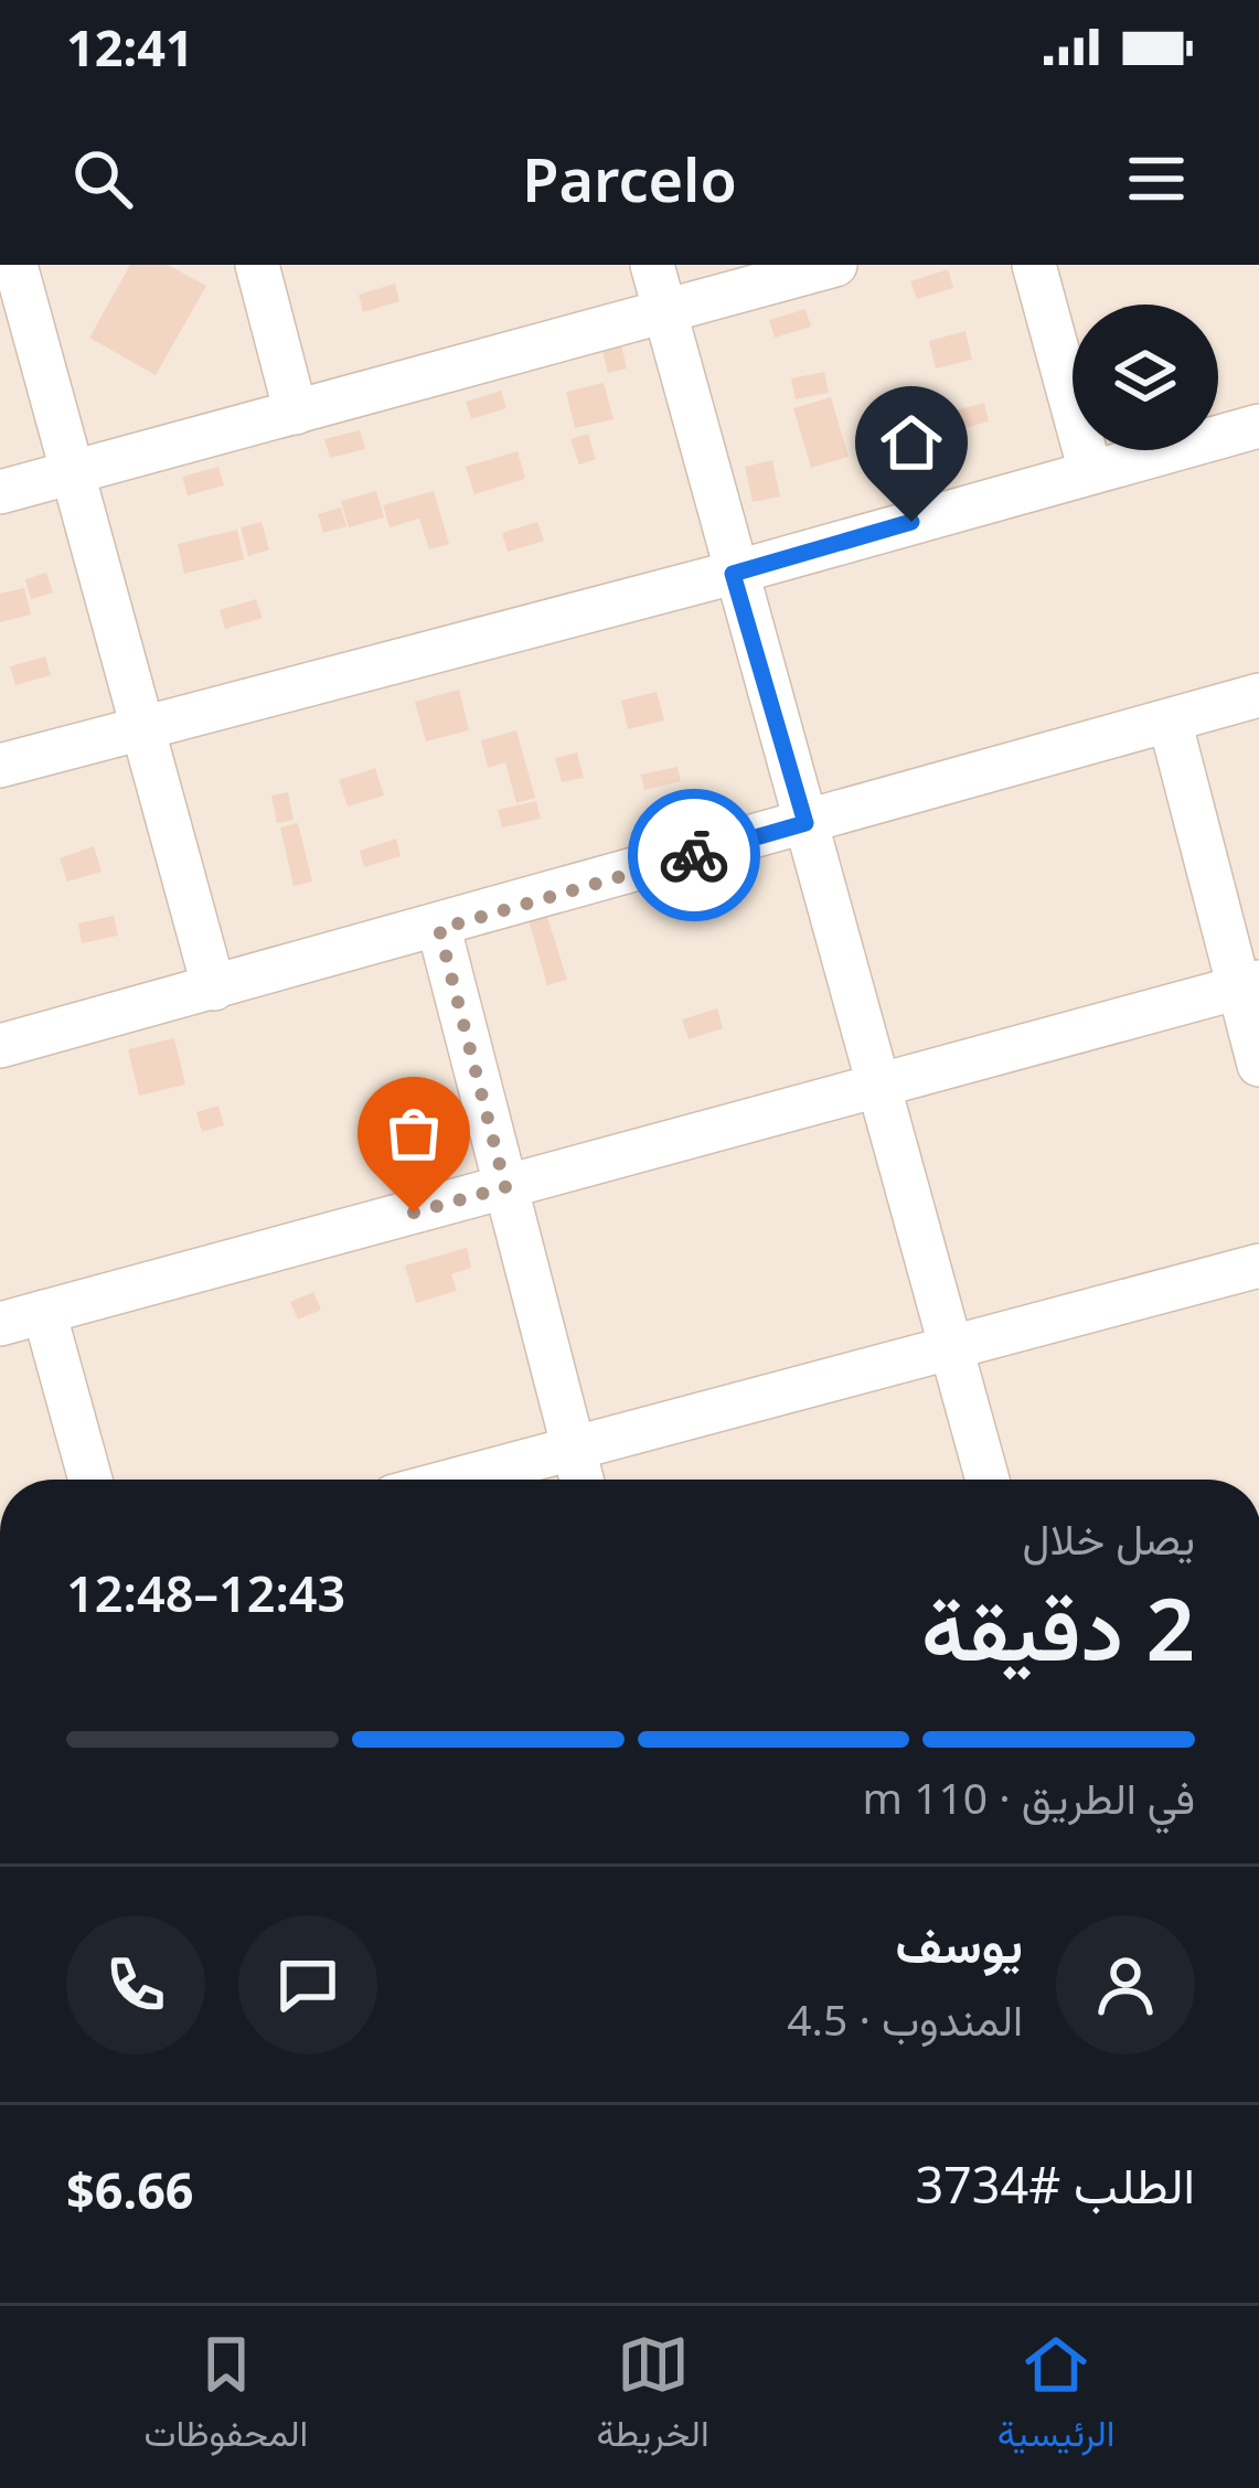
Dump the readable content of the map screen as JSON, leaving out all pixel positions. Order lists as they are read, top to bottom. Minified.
{"page":{"status":"12:41","header":"Parcelo","heading":["2 دقيقة","يصل خلال","12:43–12:48"],"panel":["يوسف","المندوب · 4.5","الطلب #3734","$6.66"],"bar":"في الطريق · 110 m","tabs":["الرئيسية","الخريطة","المحفوظات"]}}
